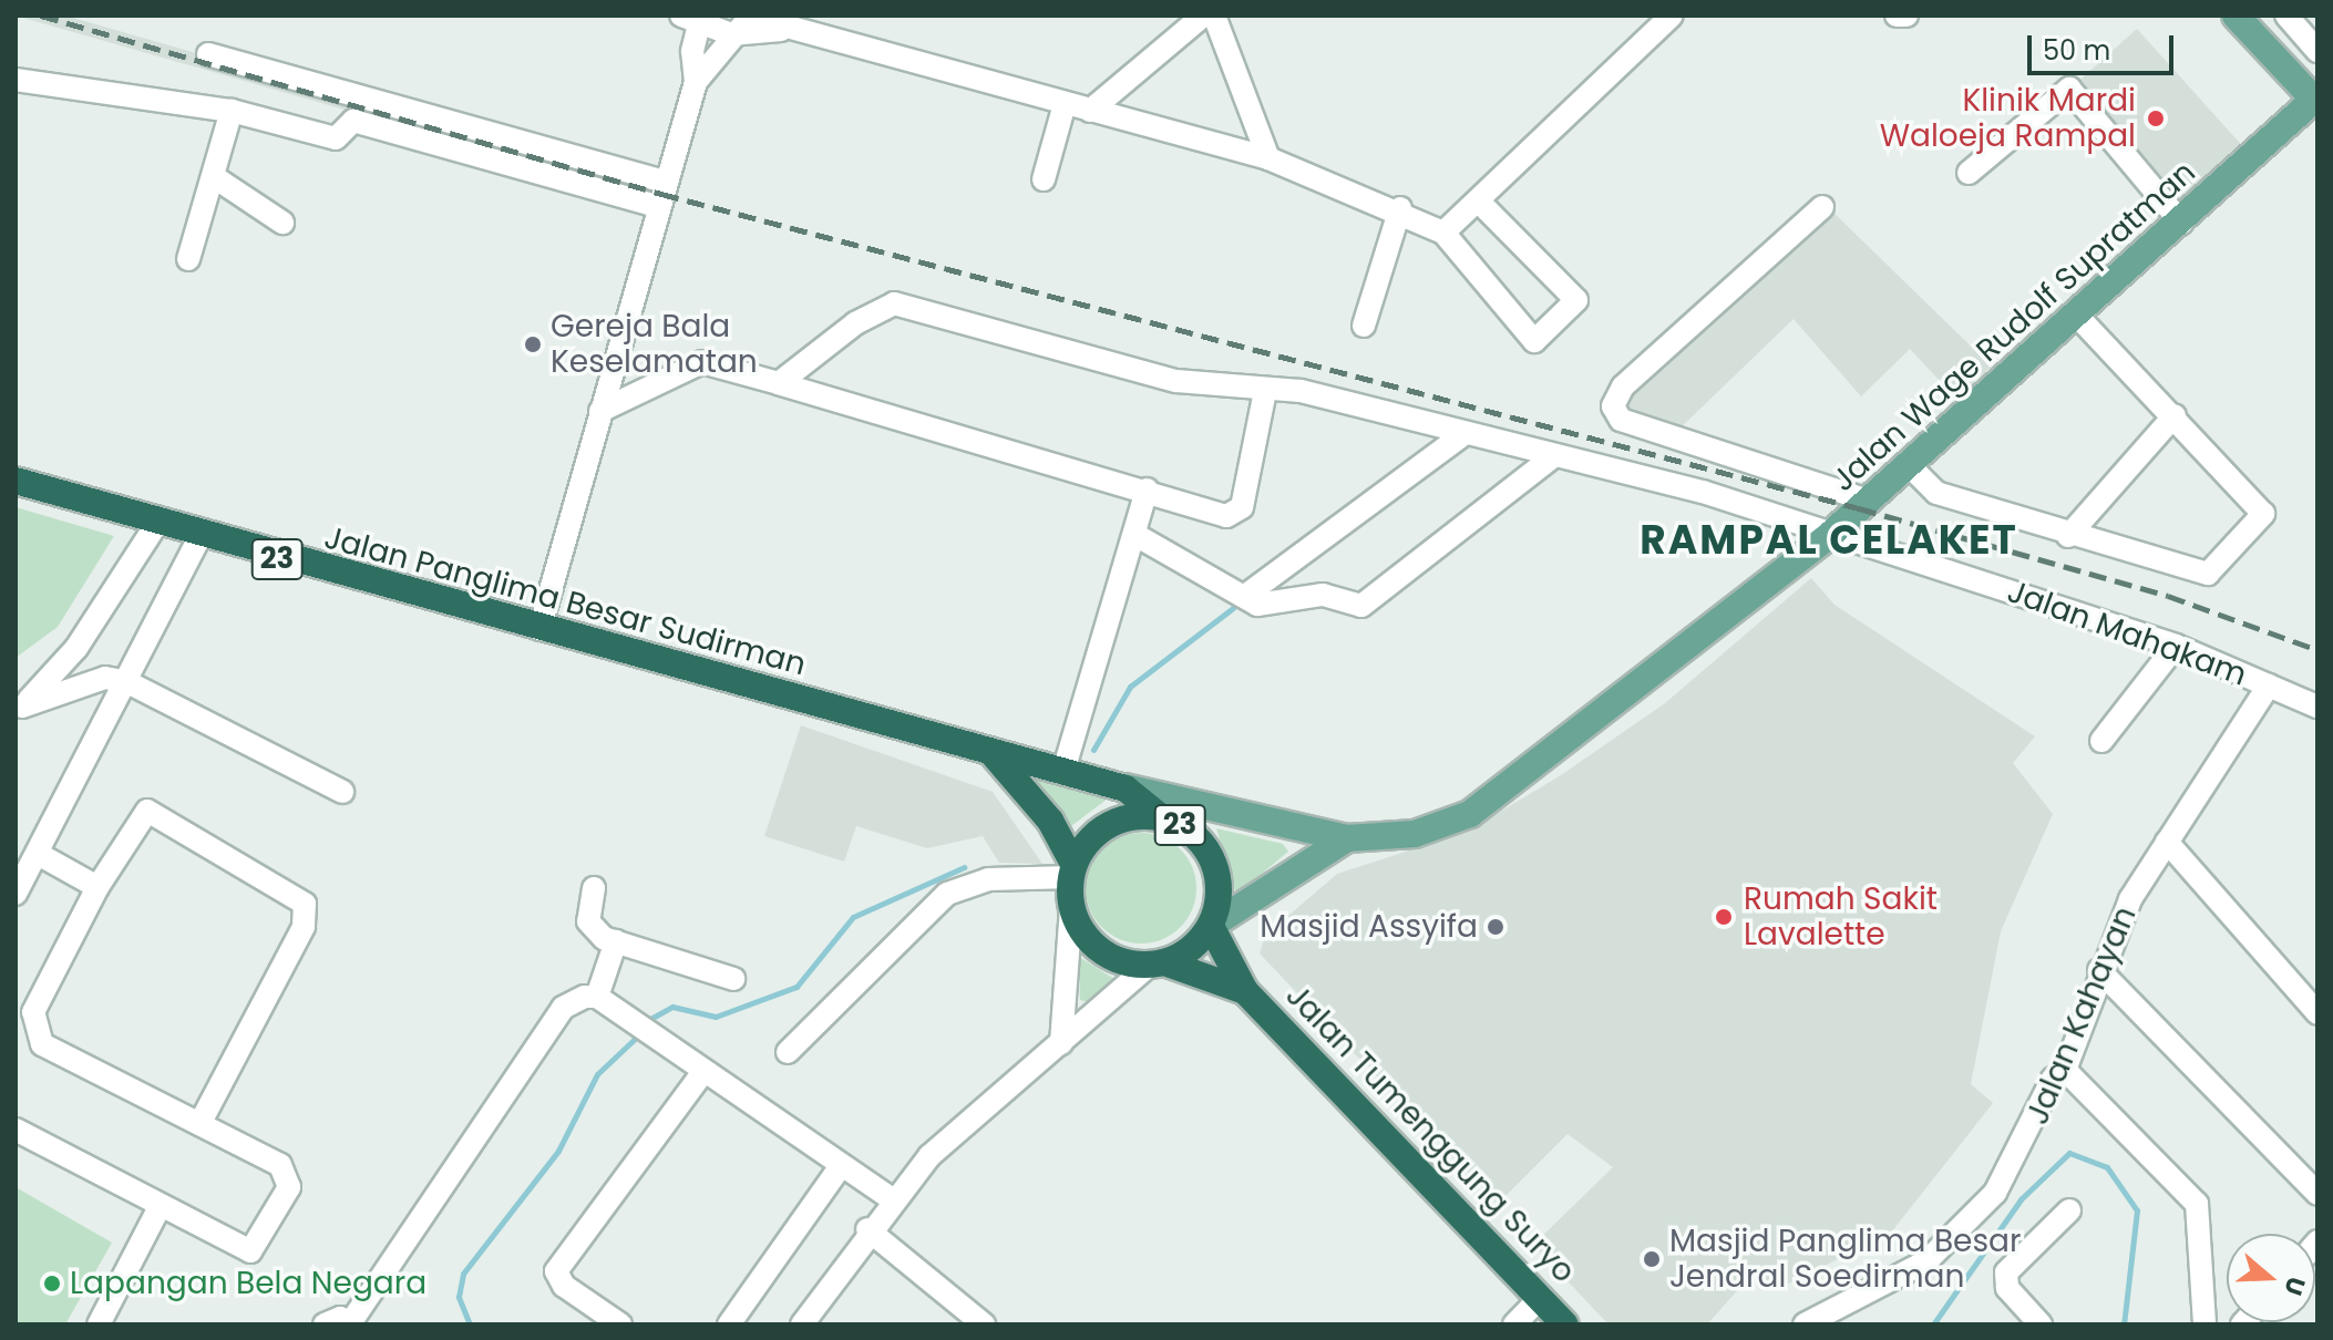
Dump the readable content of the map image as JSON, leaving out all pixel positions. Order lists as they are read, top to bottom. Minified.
{"streets":{"highway":["23","Jalan Panglima Besar Sudirman","Jalan Tumenggung Suryo"],"main road":["Jalan Wage Rudolf Supratman"],"street":["Jalan Mahakam","Jalan Kahayan"]},"crossings":[["Jalan Wage Rudolf Supratman","23"],["Jalan Wage Rudolf Supratman","Jalan Panglima Besar Sudirman"],["Jalan Wage Rudolf Supratman","Jalan Mahakam"],["Jalan Wage Rudolf Supratman","Jalan Tumenggung Suryo"],["23","Jalan Panglima Besar Sudirman"],["23","Jalan Tumenggung Suryo"],["Jalan Panglima Besar Sudirman","Jalan Tumenggung Suryo"],["Jalan Mahakam","Jalan Kahayan"]],"districts":["RAMPAL CELAKET"],"places":["Klinik Mardi Waloeja Rampal","Gereja Bala Keselamatan","Rumah Sakit Lavalette","Masjid Assyifa","Masjid Panglima Besar Jendral Soedirman","Lapangan Bela Negara"],"scale_bar":"50 m","north":"right"}
